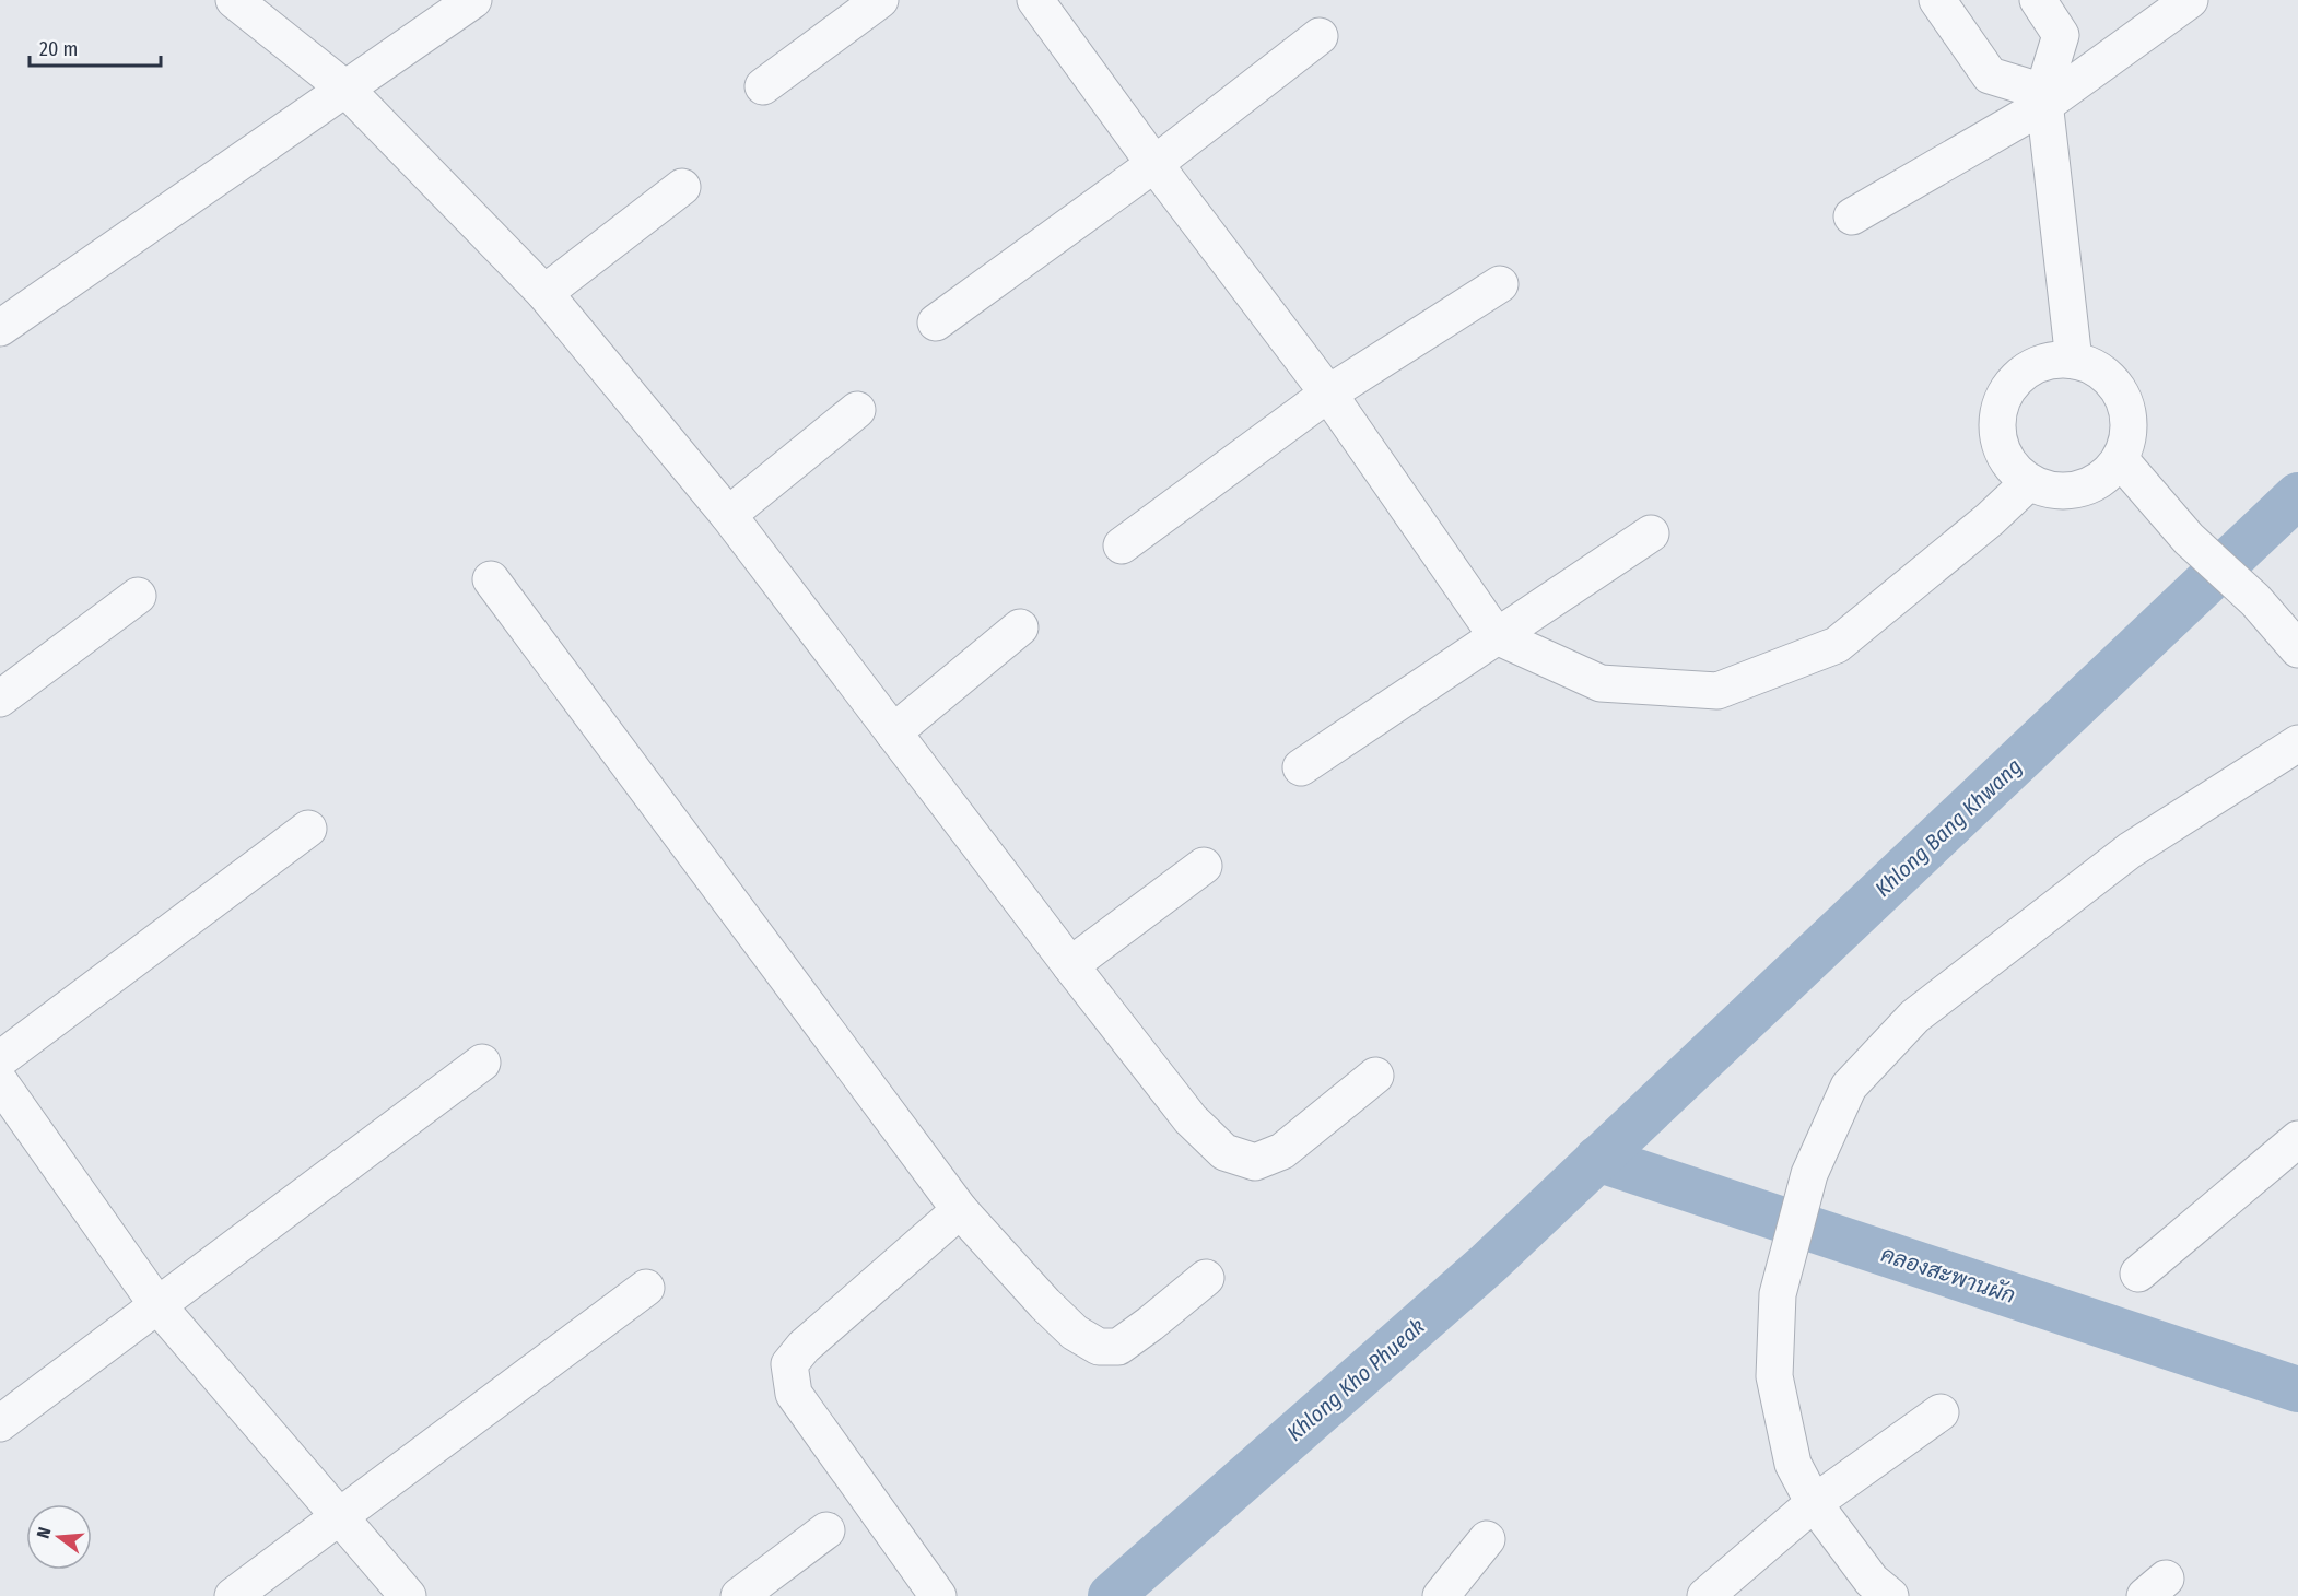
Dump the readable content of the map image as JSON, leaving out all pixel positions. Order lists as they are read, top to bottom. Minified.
{"water":["Khlong Bang Khwang","คลองสะพานผัก","Khlong Kho Phueak"],"scale_bar":"20 m","north":"left"}
